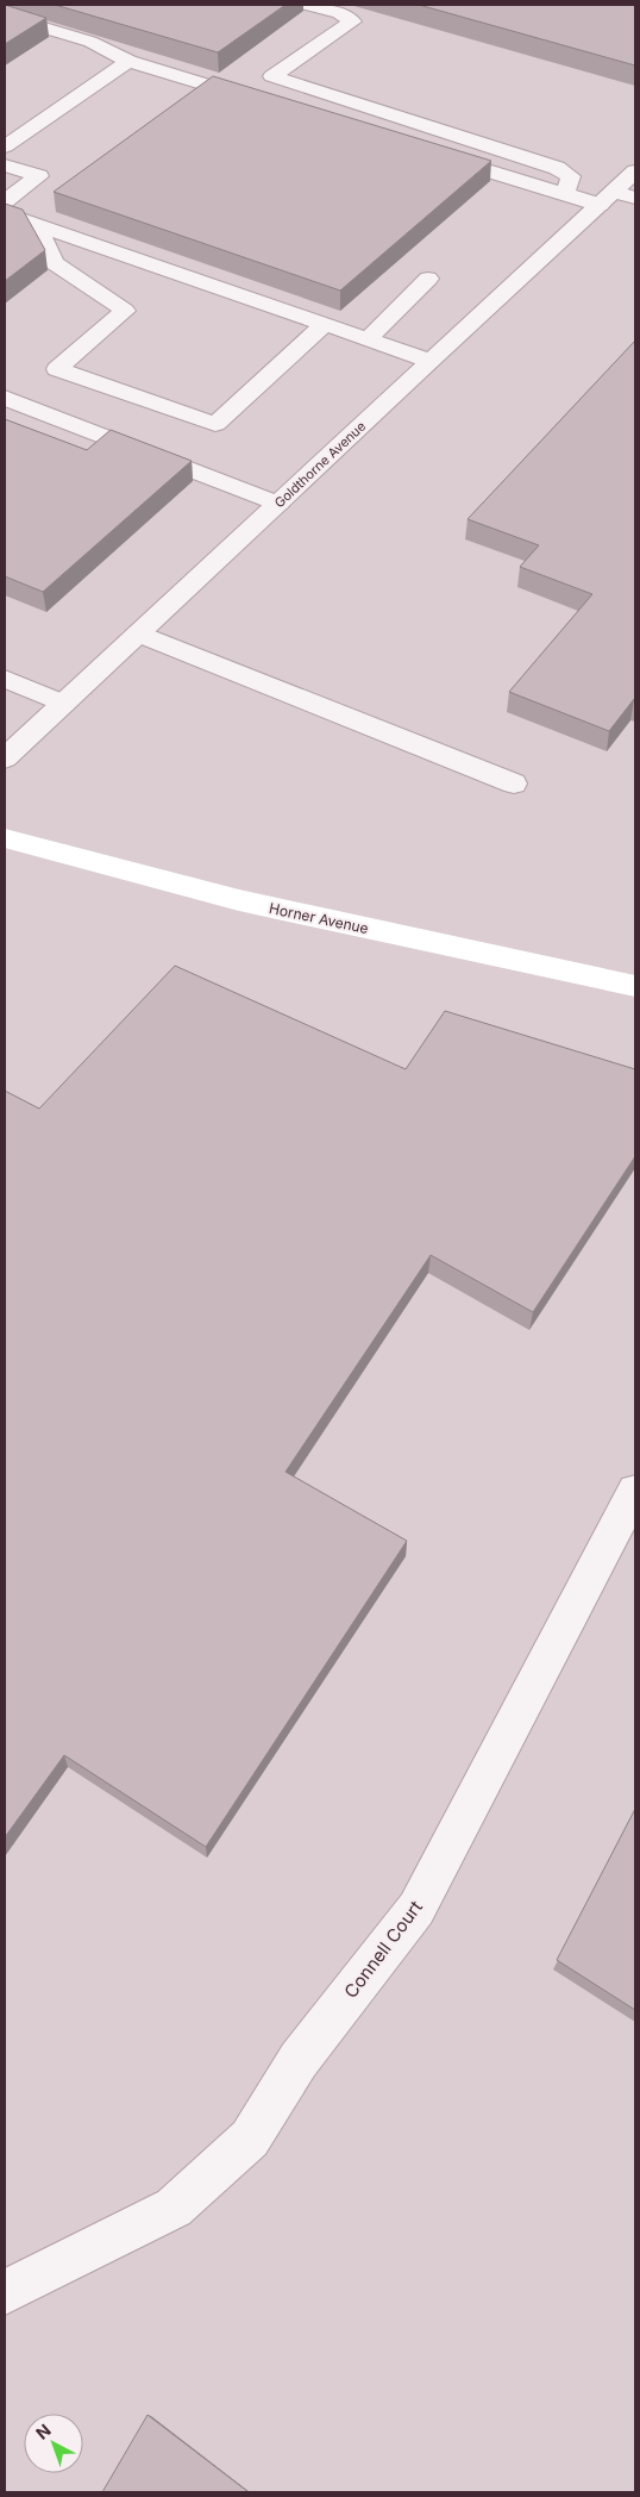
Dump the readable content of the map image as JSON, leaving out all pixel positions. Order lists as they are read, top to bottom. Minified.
{"streets":{"main road":["Horner Avenue"],"street":["Goldthorne Avenue","Connell Court"]},"north":"top left"}
